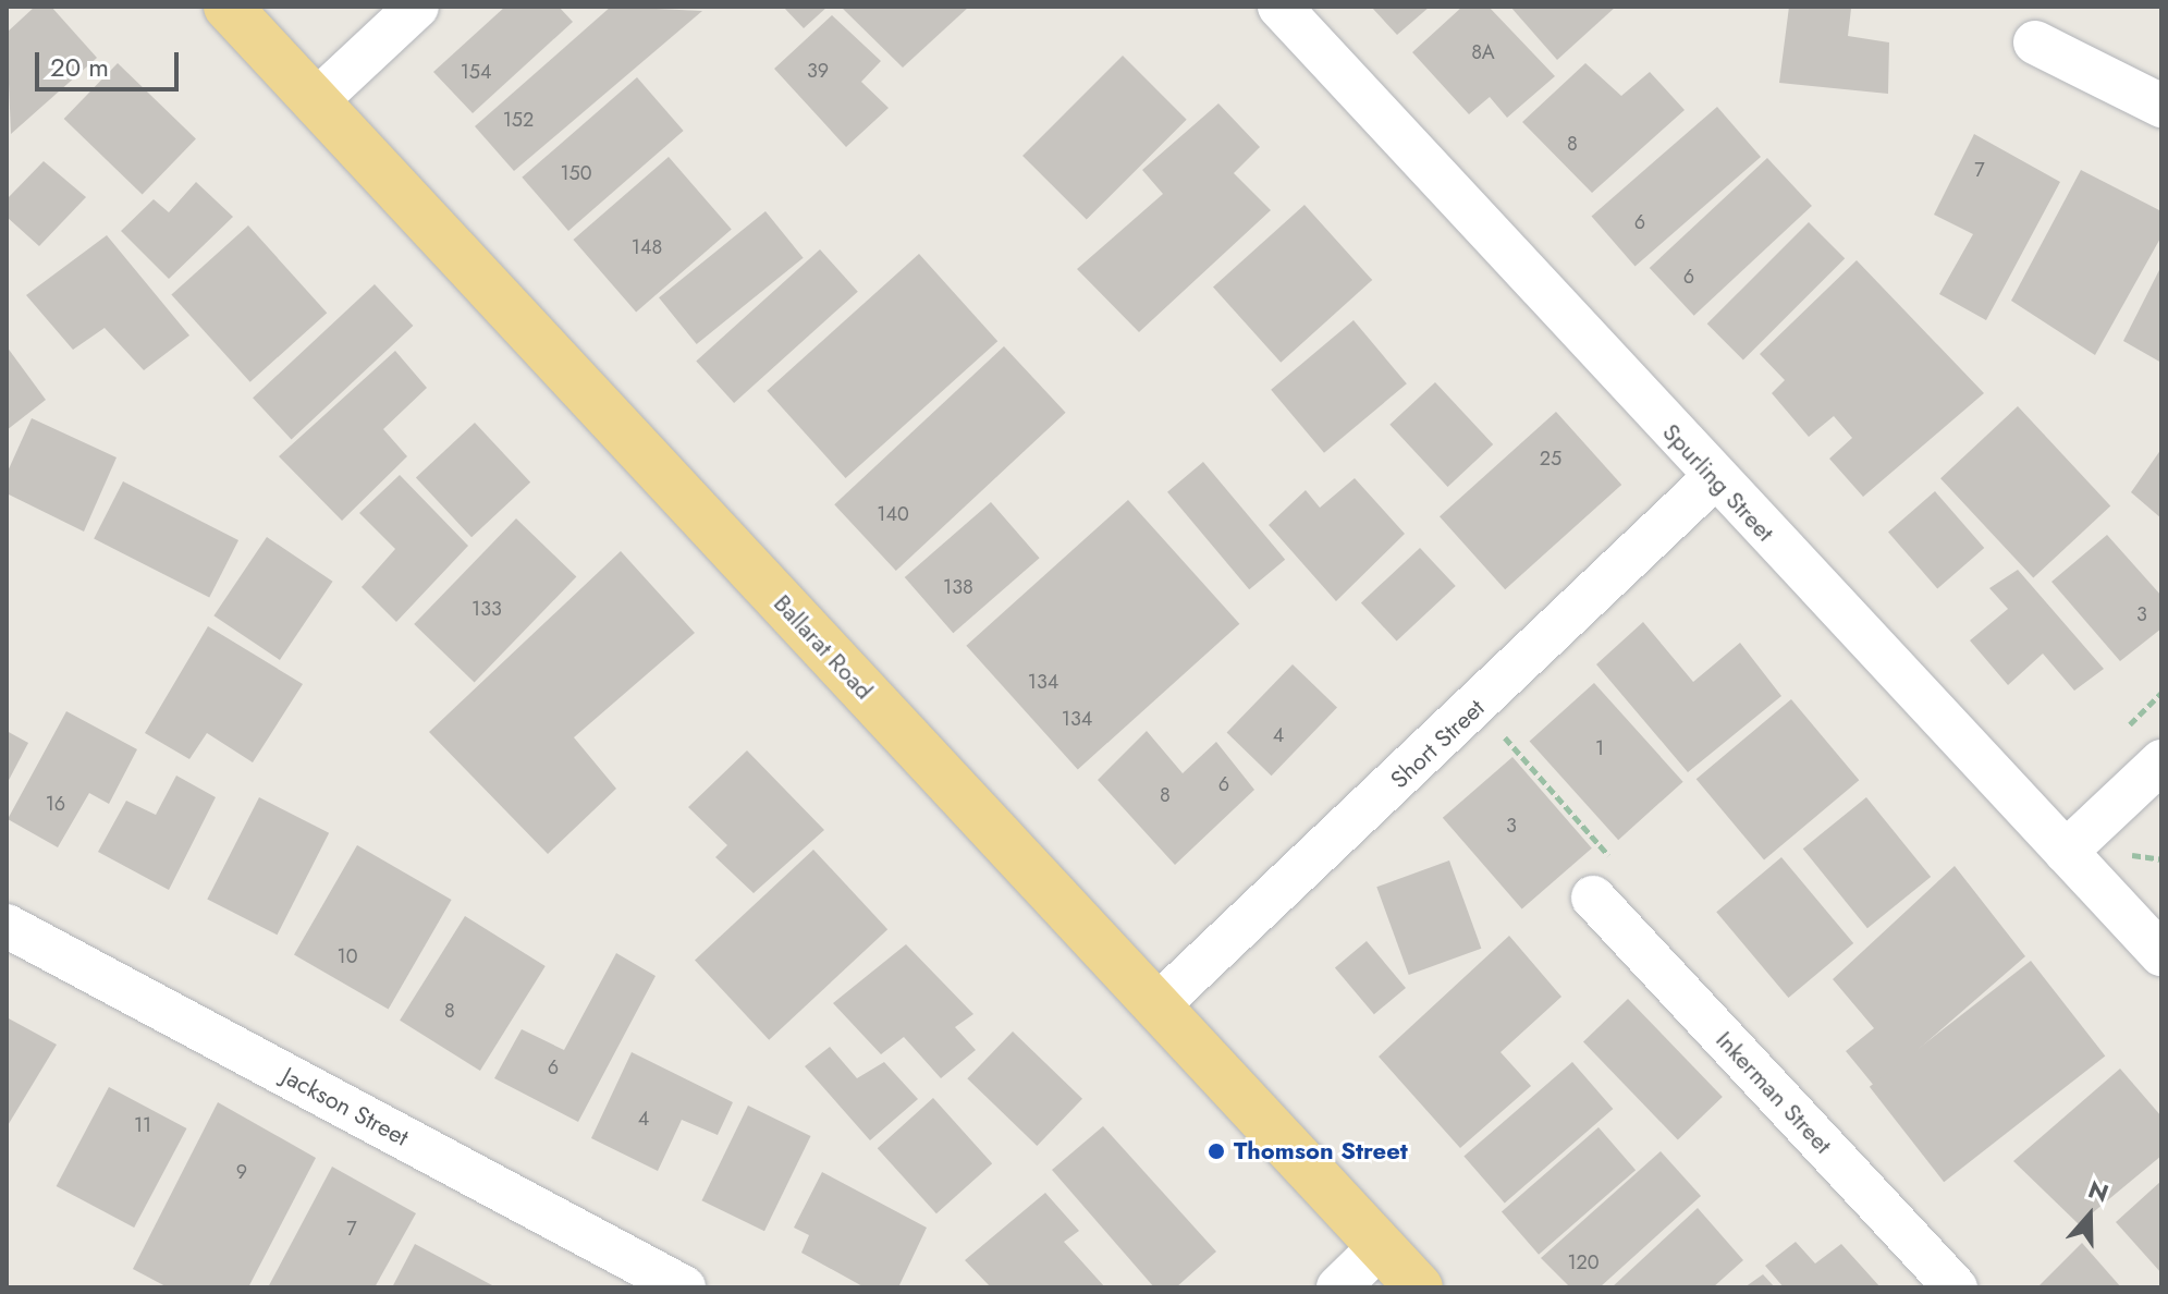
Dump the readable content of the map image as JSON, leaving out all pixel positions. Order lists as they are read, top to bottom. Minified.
{"streets":{"highway":["Ballarat Road"],"street":["Spurling Street","Short Street","Inkerman Street","Jackson Street"]},"crossings":[["Spurling Street","Short Street"],["Ballarat Road","Short Street"]],"places":["Thomson Street"],"house_numbers":["8A","39","154","152","8","7","150","6","148","6","25","140","138","133","3","134","134","4","1","6","8","16","3","10","8","6","4","11","9","7","120"],"scale_bar":"20 m","north":"top"}
